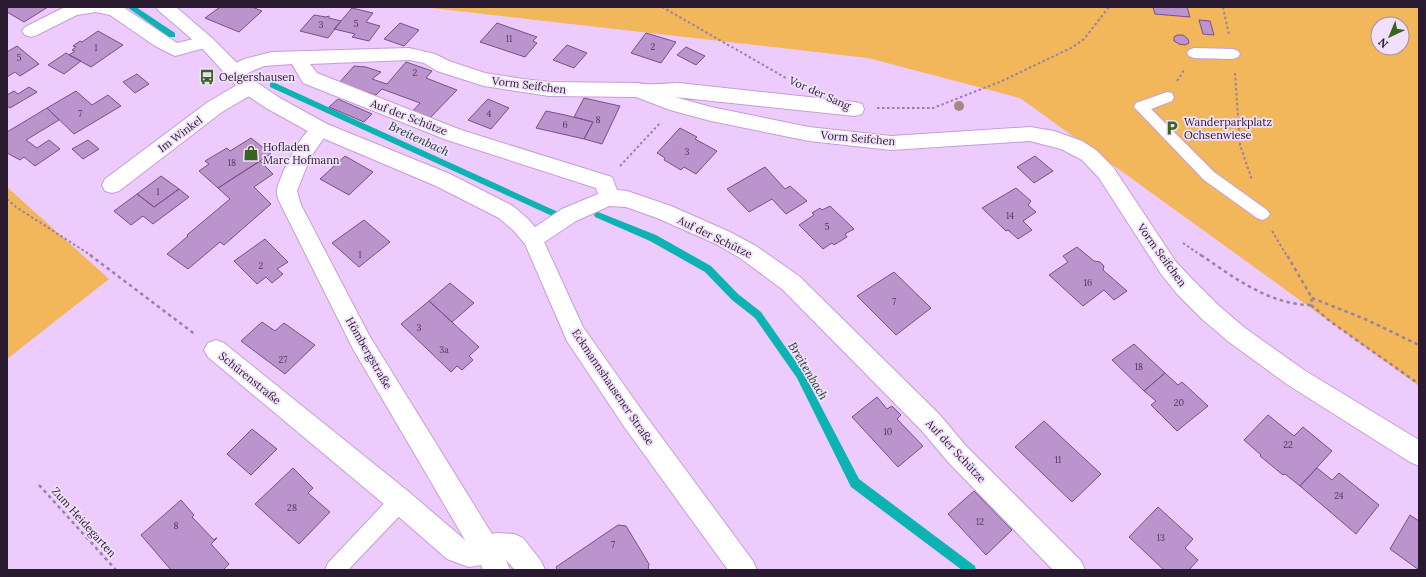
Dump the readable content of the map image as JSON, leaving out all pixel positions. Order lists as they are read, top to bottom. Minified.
{"streets":{"street":["Vorm Seifchen","Vor der Sang","Auf der Schütze","Im Winkel","Hömbergstraße","Schürenstraße","Eckmannshausener Straße"],"path":["Zum Heidegarten"]},"crossings":[["Vorm Seifchen","Vor der Sang"],["Vorm Seifchen","Auf der Schütze"],["Vorm Seifchen","Eckmannshausener Straße"],["Im Winkel","Eckmannshausener Straße"],["Hömbergstraße","Schürenstraße"],["Hömbergstraße","Eckmannshausener Straße"]],"water":["Breitenbach"],"places":{"bus stop":["Oelgershausen"],"parking":["Wanderparkplatz Ochsenwiese"],"shop":["Hofladen Marc Hofmann"]},"house_numbers":["5","3","11","2","1","5","2","7","4","8","6","3","18","1","14","5","1","2","16","7","3","3a","27","18","20","10","22","11","24","28","12","8","13","7"],"north":"bottom left"}
